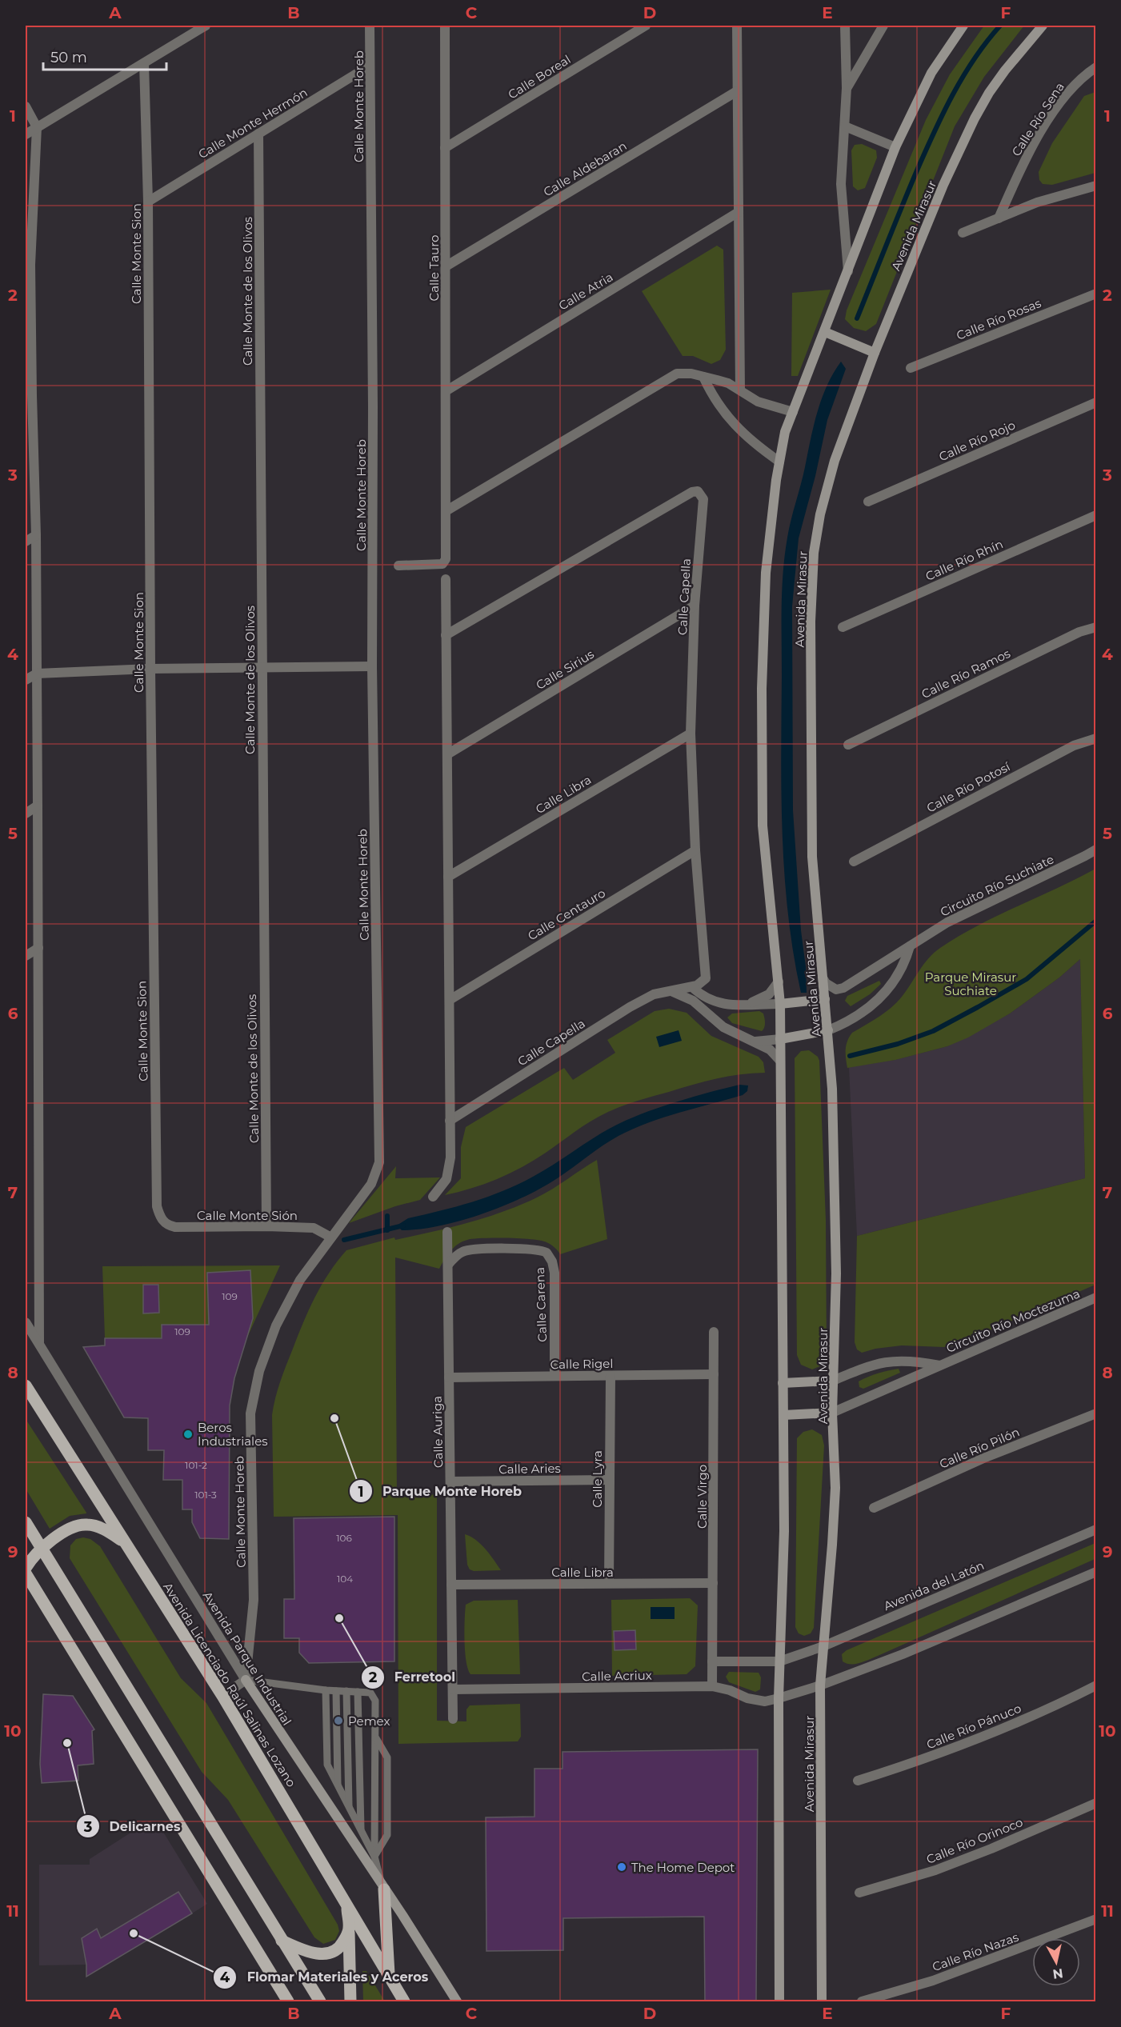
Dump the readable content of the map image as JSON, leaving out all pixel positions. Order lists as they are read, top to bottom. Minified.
{"streets":{"main road":["Avenida Licenciado Raúl Salinas Lozano"],"street":["Calle Boreal","Calle Monte Horeb","Calle Río Sena","Calle Monte Hermón","Calle Aldebaran","Avenida Mirasur","Calle Monte Sion","Calle Tauro","Calle Monte de los Olivos","Calle Atria","Calle Río Rosas","Calle Río Rojo","Calle Río Rhín","Calle Capella","Calle Sirius","Calle Río Ramos","Calle Río Potosí","Calle Libra","Circuito Río Suchiate","Calle Centauro","Calle Monte Sión","Calle Carena","Circuito Río Moctezuma","Calle Rigel","Calle Auriga","Calle Río Pilón","Calle Aries","Calle Lyra","Calle Virgo","Avenida del Latón","Avenida Parque Industrial","Calle Acriux","Calle Río Pánuco","Calle Río Orinoco","Calle Río Nazas"]},"crossings":[["Calle Boreal","Calle Tauro"],["Calle Monte Horeb","Calle Monte Hermón"],["Calle Monte Horeb","Calle Monte Sión"],["Calle Monte Horeb","Avenida Parque Industrial"],["Calle Monte Hermón","Calle Monte Sion"],["Calle Monte Hermón","Calle Monte de los Olivos"],["Calle Aldebaran","Calle Tauro"],["Avenida Mirasur","Circuito Río Suchiate"],["Avenida Mirasur","Circuito Río Moctezuma"],["Avenida Mirasur","Avenida del Latón"],["Calle Monte Sion","Calle Monte Sión"],["Calle Tauro","Calle Atria"],["Calle Monte de los Olivos","Calle Monte Sión"],["Calle Capella","Calle Sirius"],["Calle Capella","Calle Libra"],["Calle Capella","Calle Centauro"],["Calle Libra","Calle Auriga"],["Calle Libra","Calle Lyra"],["Calle Libra","Calle Virgo"],["Calle Carena","Calle Rigel"],["Calle Carena","Calle Auriga"],["Calle Rigel","Calle Auriga"],["Calle Rigel","Calle Lyra"],["Calle Rigel","Calle Virgo"],["Calle Auriga","Calle Aries"],["Calle Auriga","Calle Acriux"],["Calle Aries","Calle Lyra"],["Calle Virgo","Calle Acriux"]],"parks":["Parque Mirasur Suchiate"],"places":["Parque Monte Horeb","Beros Industriales","Ferretool","Pemex","Delicarnes","The Home Depot","Flomar Materiales y Aceros"],"house_numbers":["109","109","101-2","101-3","106","104"],"scale_bar":"50 m","north":"bottom","grid":{"columns":["A","B","C","D","E","F"],"rows":["1","2","3","4","5","6","7","8","9","10","11"]}}
